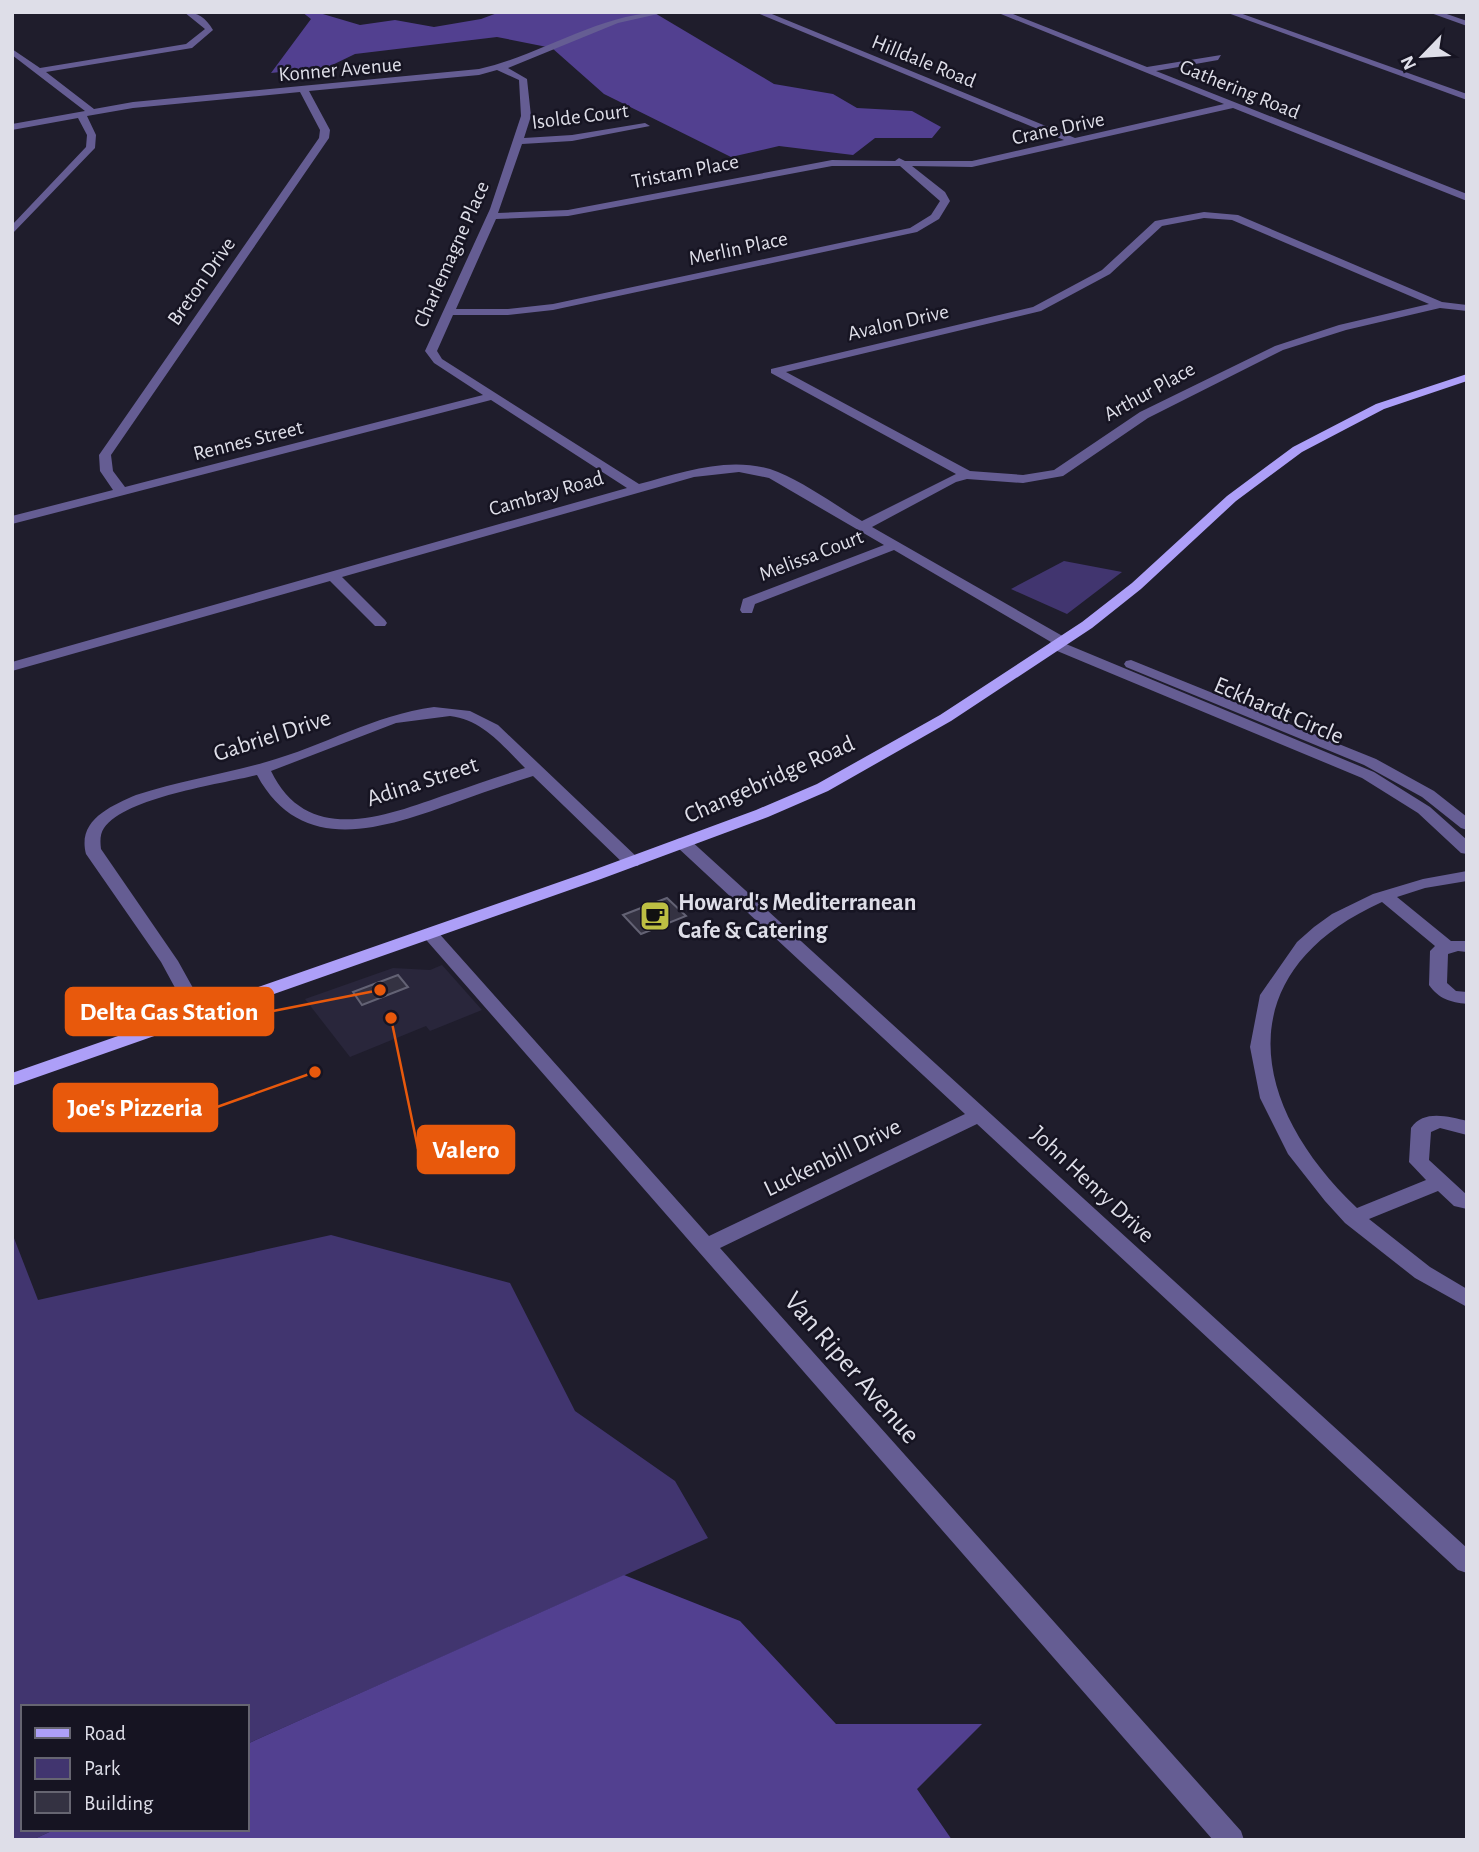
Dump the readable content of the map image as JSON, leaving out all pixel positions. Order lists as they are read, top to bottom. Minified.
{"streets":{"main road":["Changebridge Road"],"street":["Hilldale Road","Konner Avenue","Gathering Road","Isolde Court","Crane Drive","Tristam Place","Merlin Place","Charlemagne Place","Breton Drive","Avalon Drive","Arthur Place","Rennes Street","Cambray Road","Melissa Court","Eckhardt Circle","Gabriel Drive","Adina Street","Luckenbill Drive","John Henry Drive","Van Riper Avenue"]},"crossings":[["Hilldale Road","Crane Drive"],["Konner Avenue","Charlemagne Place"],["Konner Avenue","Breton Drive"],["Gathering Road","Crane Drive"],["Isolde Court","Charlemagne Place"],["Crane Drive","Tristam Place"],["Crane Drive","Merlin Place"],["Tristam Place","Merlin Place"],["Tristam Place","Charlemagne Place"],["Merlin Place","Charlemagne Place"],["Charlemagne Place","Rennes Street"],["Charlemagne Place","Cambray Road"],["Breton Drive","Rennes Street"],["Avalon Drive","Arthur Place"],["Arthur Place","Cambray Road"],["Cambray Road","Melissa Court"],["Cambray Road","Eckhardt Circle"],["Cambray Road","Changebridge Road"],["Eckhardt Circle","Changebridge Road"],["Gabriel Drive","Changebridge Road"],["Gabriel Drive","Adina Street"],["Changebridge Road","John Henry Drive"],["Changebridge Road","Van Riper Avenue"],["Luckenbill Drive","John Henry Drive"],["Luckenbill Drive","Van Riper Avenue"]],"places":{"cafe":["Howard's Mediterranean Cafe & Catering"],"other":["Delta Gas Station","Valero","Joe's Pizzeria"]},"legend":["Road","Park","Building"],"north":"bottom left"}
